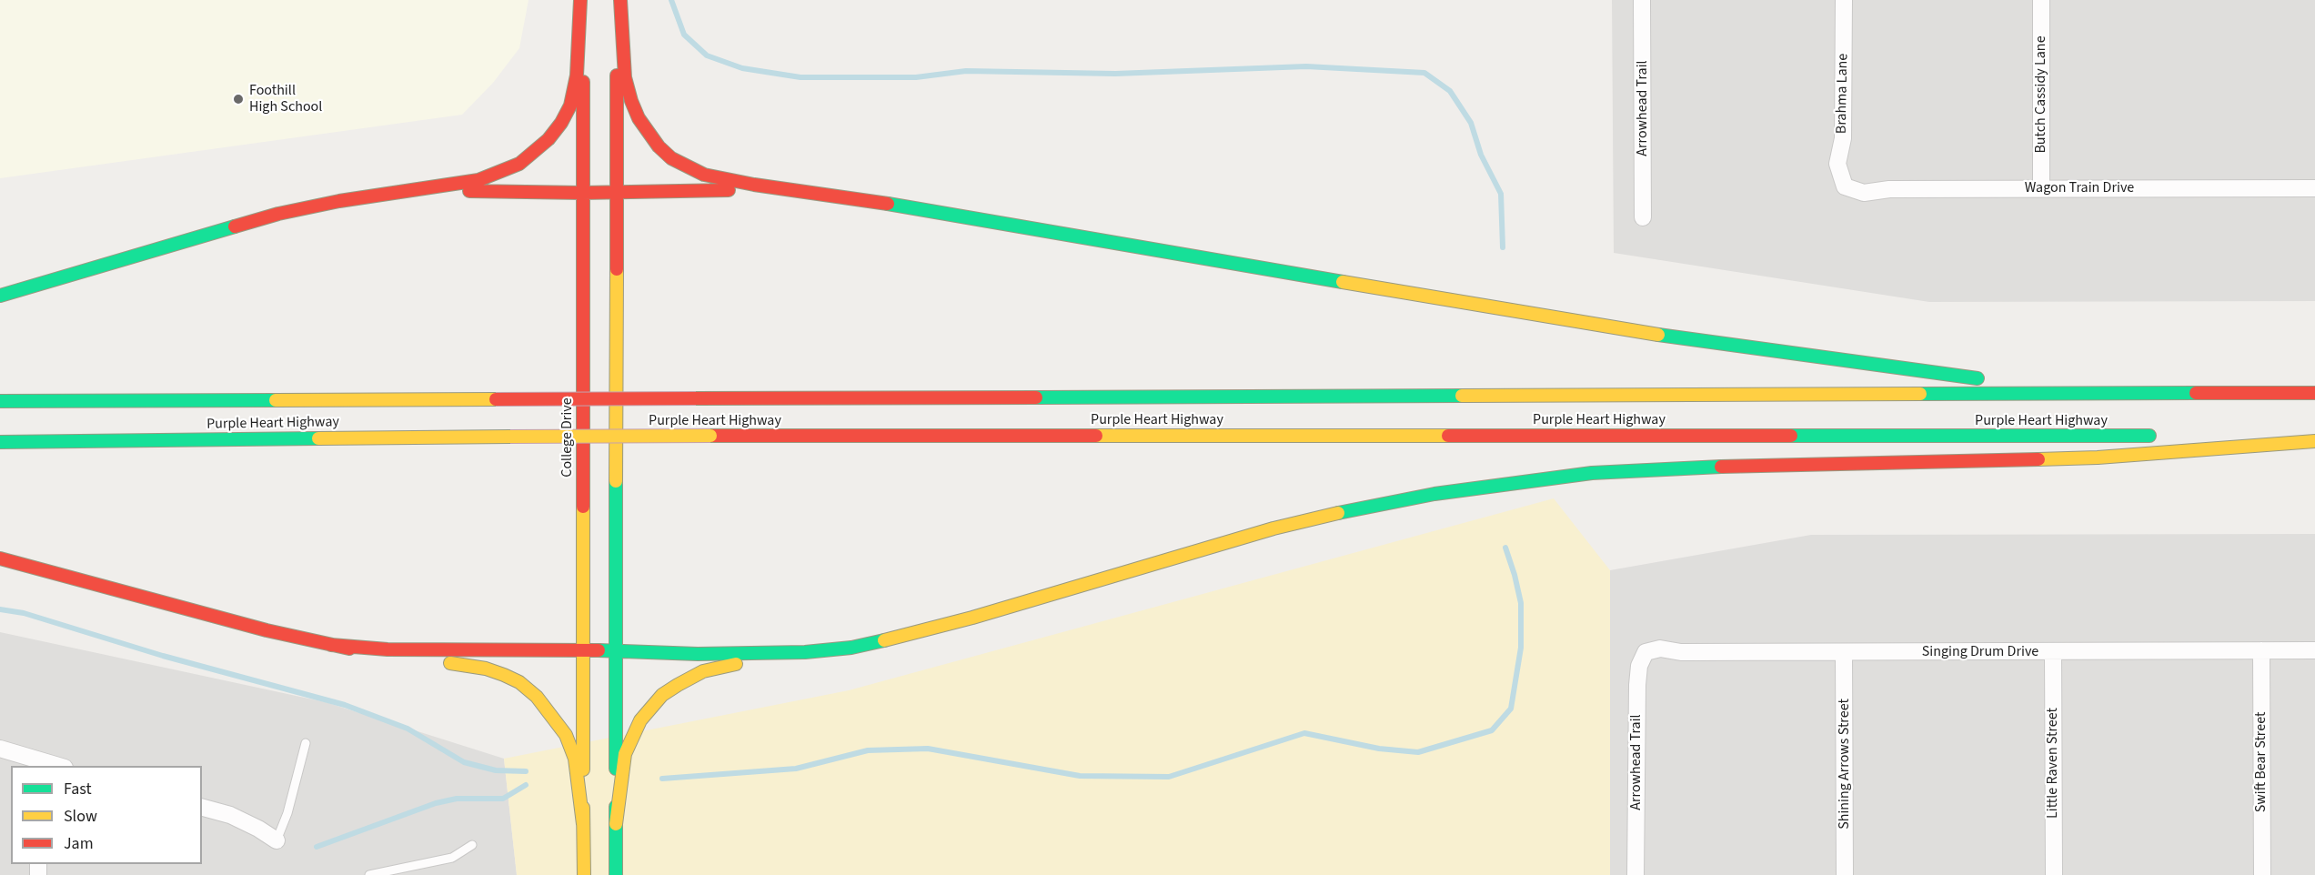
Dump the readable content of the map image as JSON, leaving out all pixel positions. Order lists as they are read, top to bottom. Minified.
{"streets":{"main road":["Purple Heart Highway","College Drive"],"street":["Brahma Lane","Butch Cassidy Lane","Arrowhead Trail","Wagon Train Drive","Singing Drum Drive","Swift Bear Street","Little Raven Street","Shining Arrows Street"]},"crossings":[["Brahma Lane","Wagon Train Drive"],["Butch Cassidy Lane","Wagon Train Drive"],["Arrowhead Trail","Singing Drum Drive"],["Singing Drum Drive","Swift Bear Street"],["Singing Drum Drive","Little Raven Street"],["Singing Drum Drive","Shining Arrows Street"]],"places":["Foothill High School"],"legend":["Fast","Slow","Jam"]}
